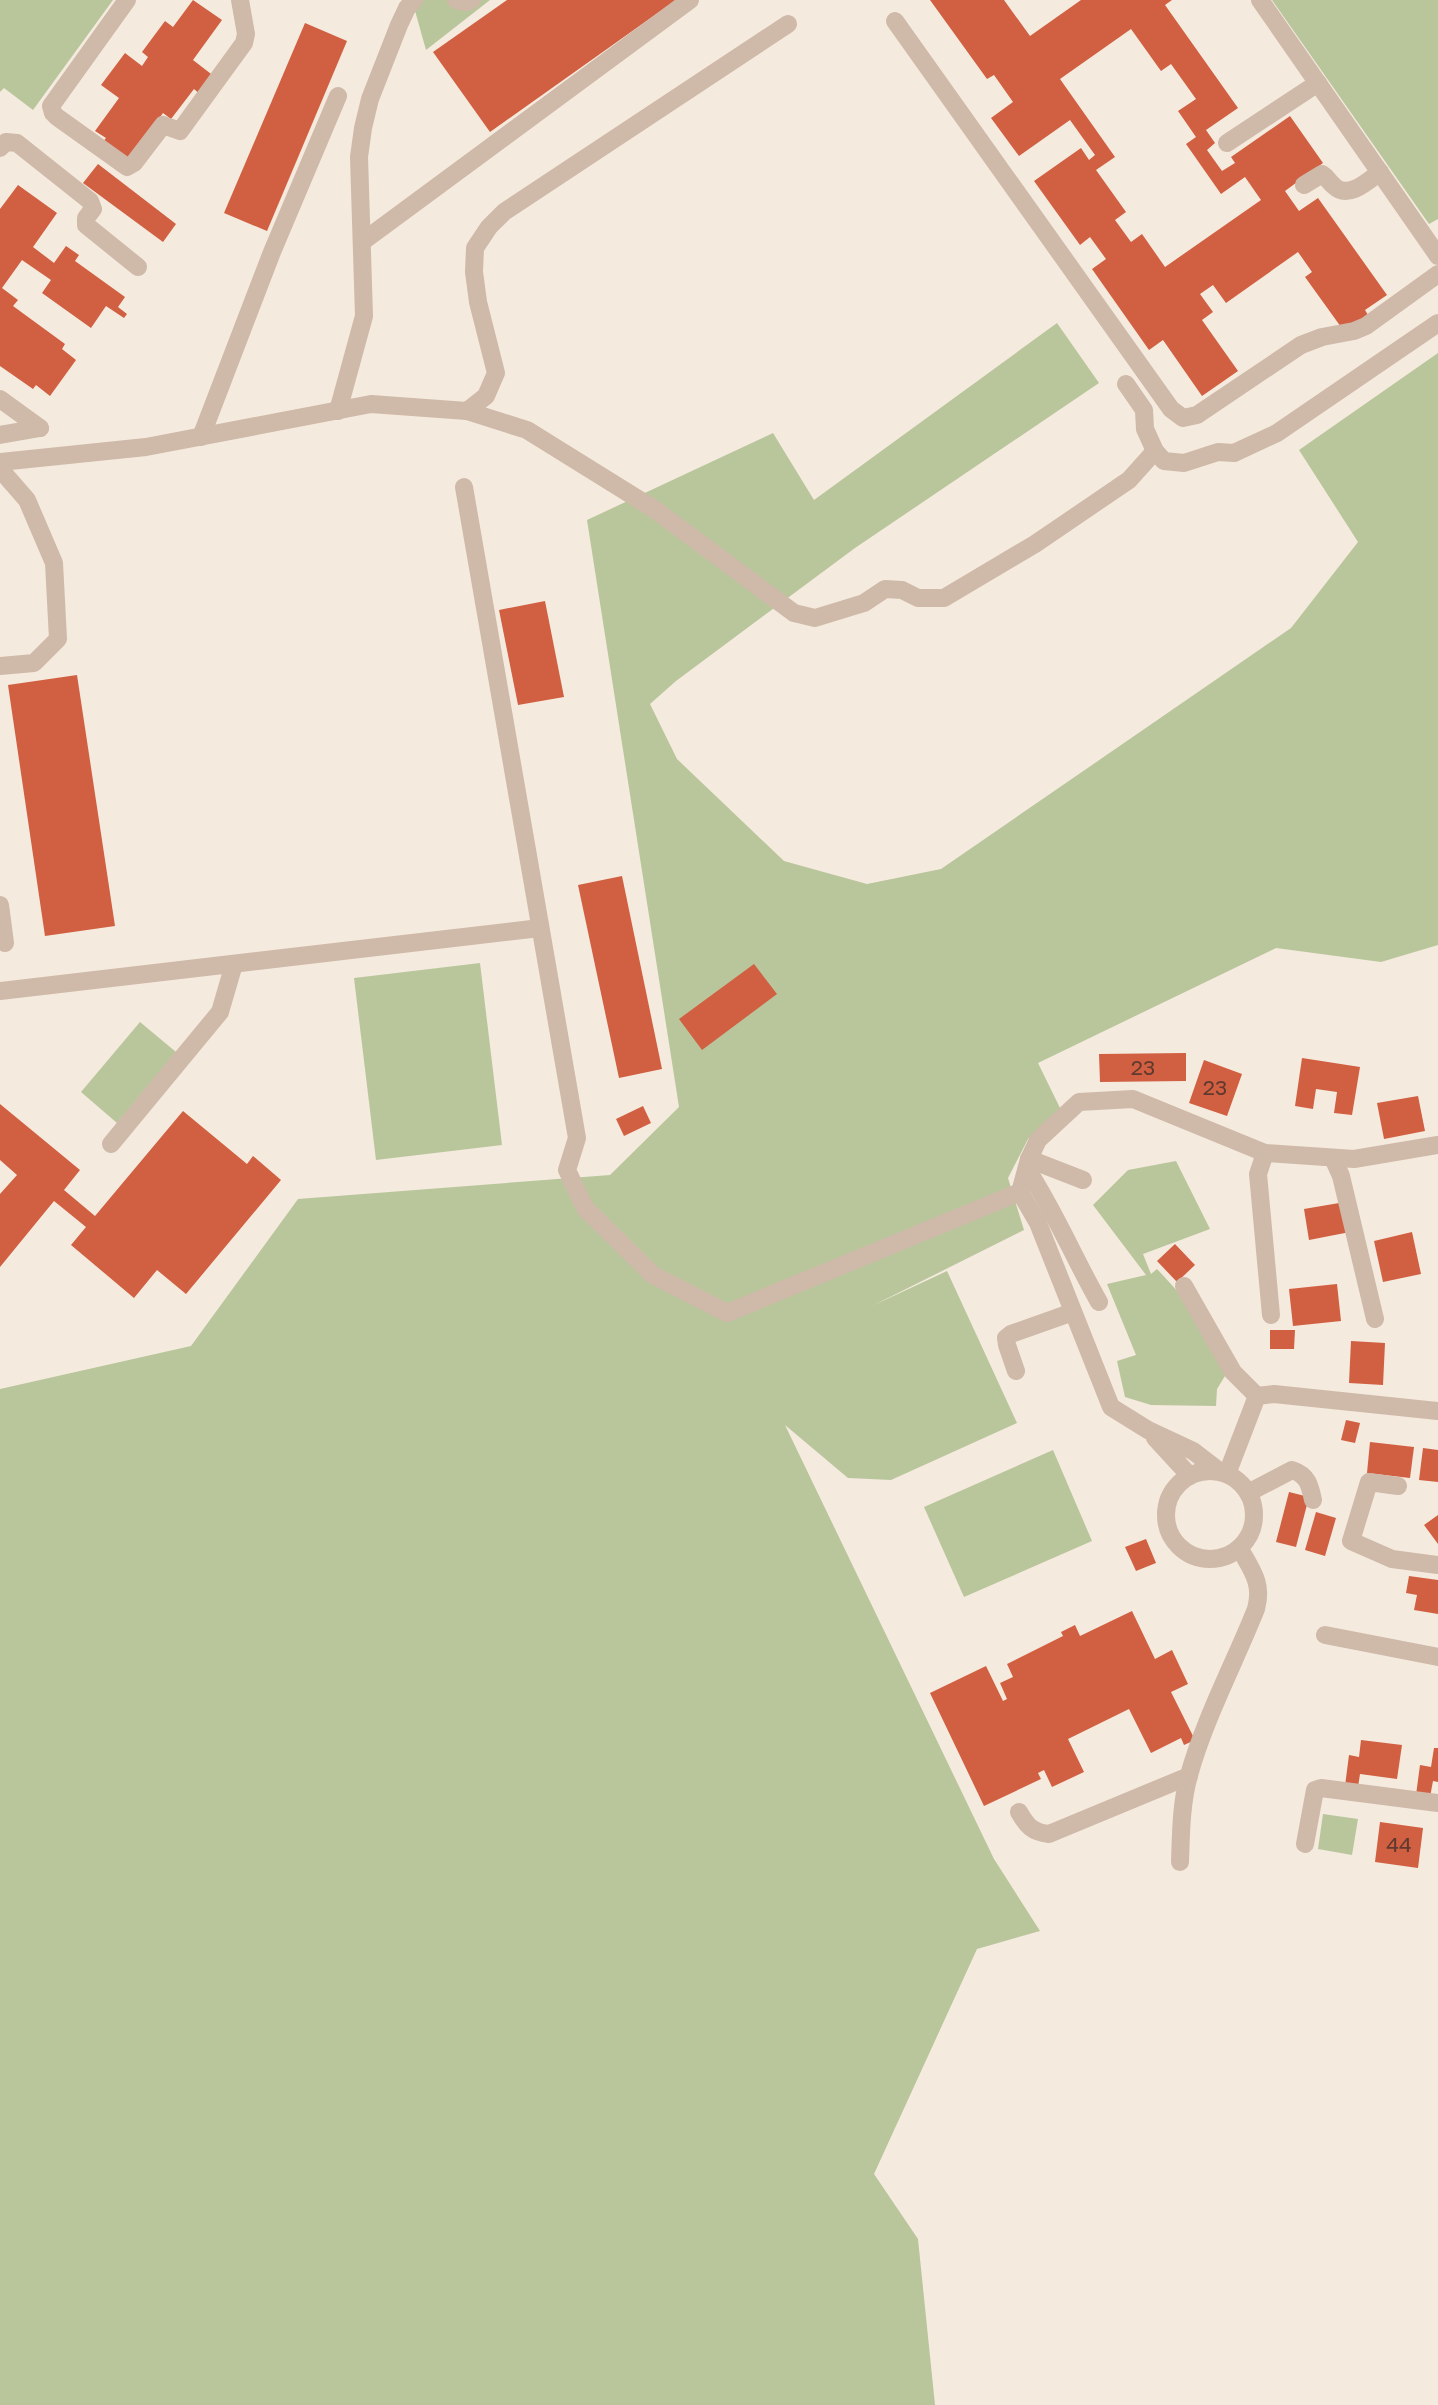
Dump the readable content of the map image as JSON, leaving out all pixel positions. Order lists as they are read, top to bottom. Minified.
{"house_numbers":["23","23","44"]}
